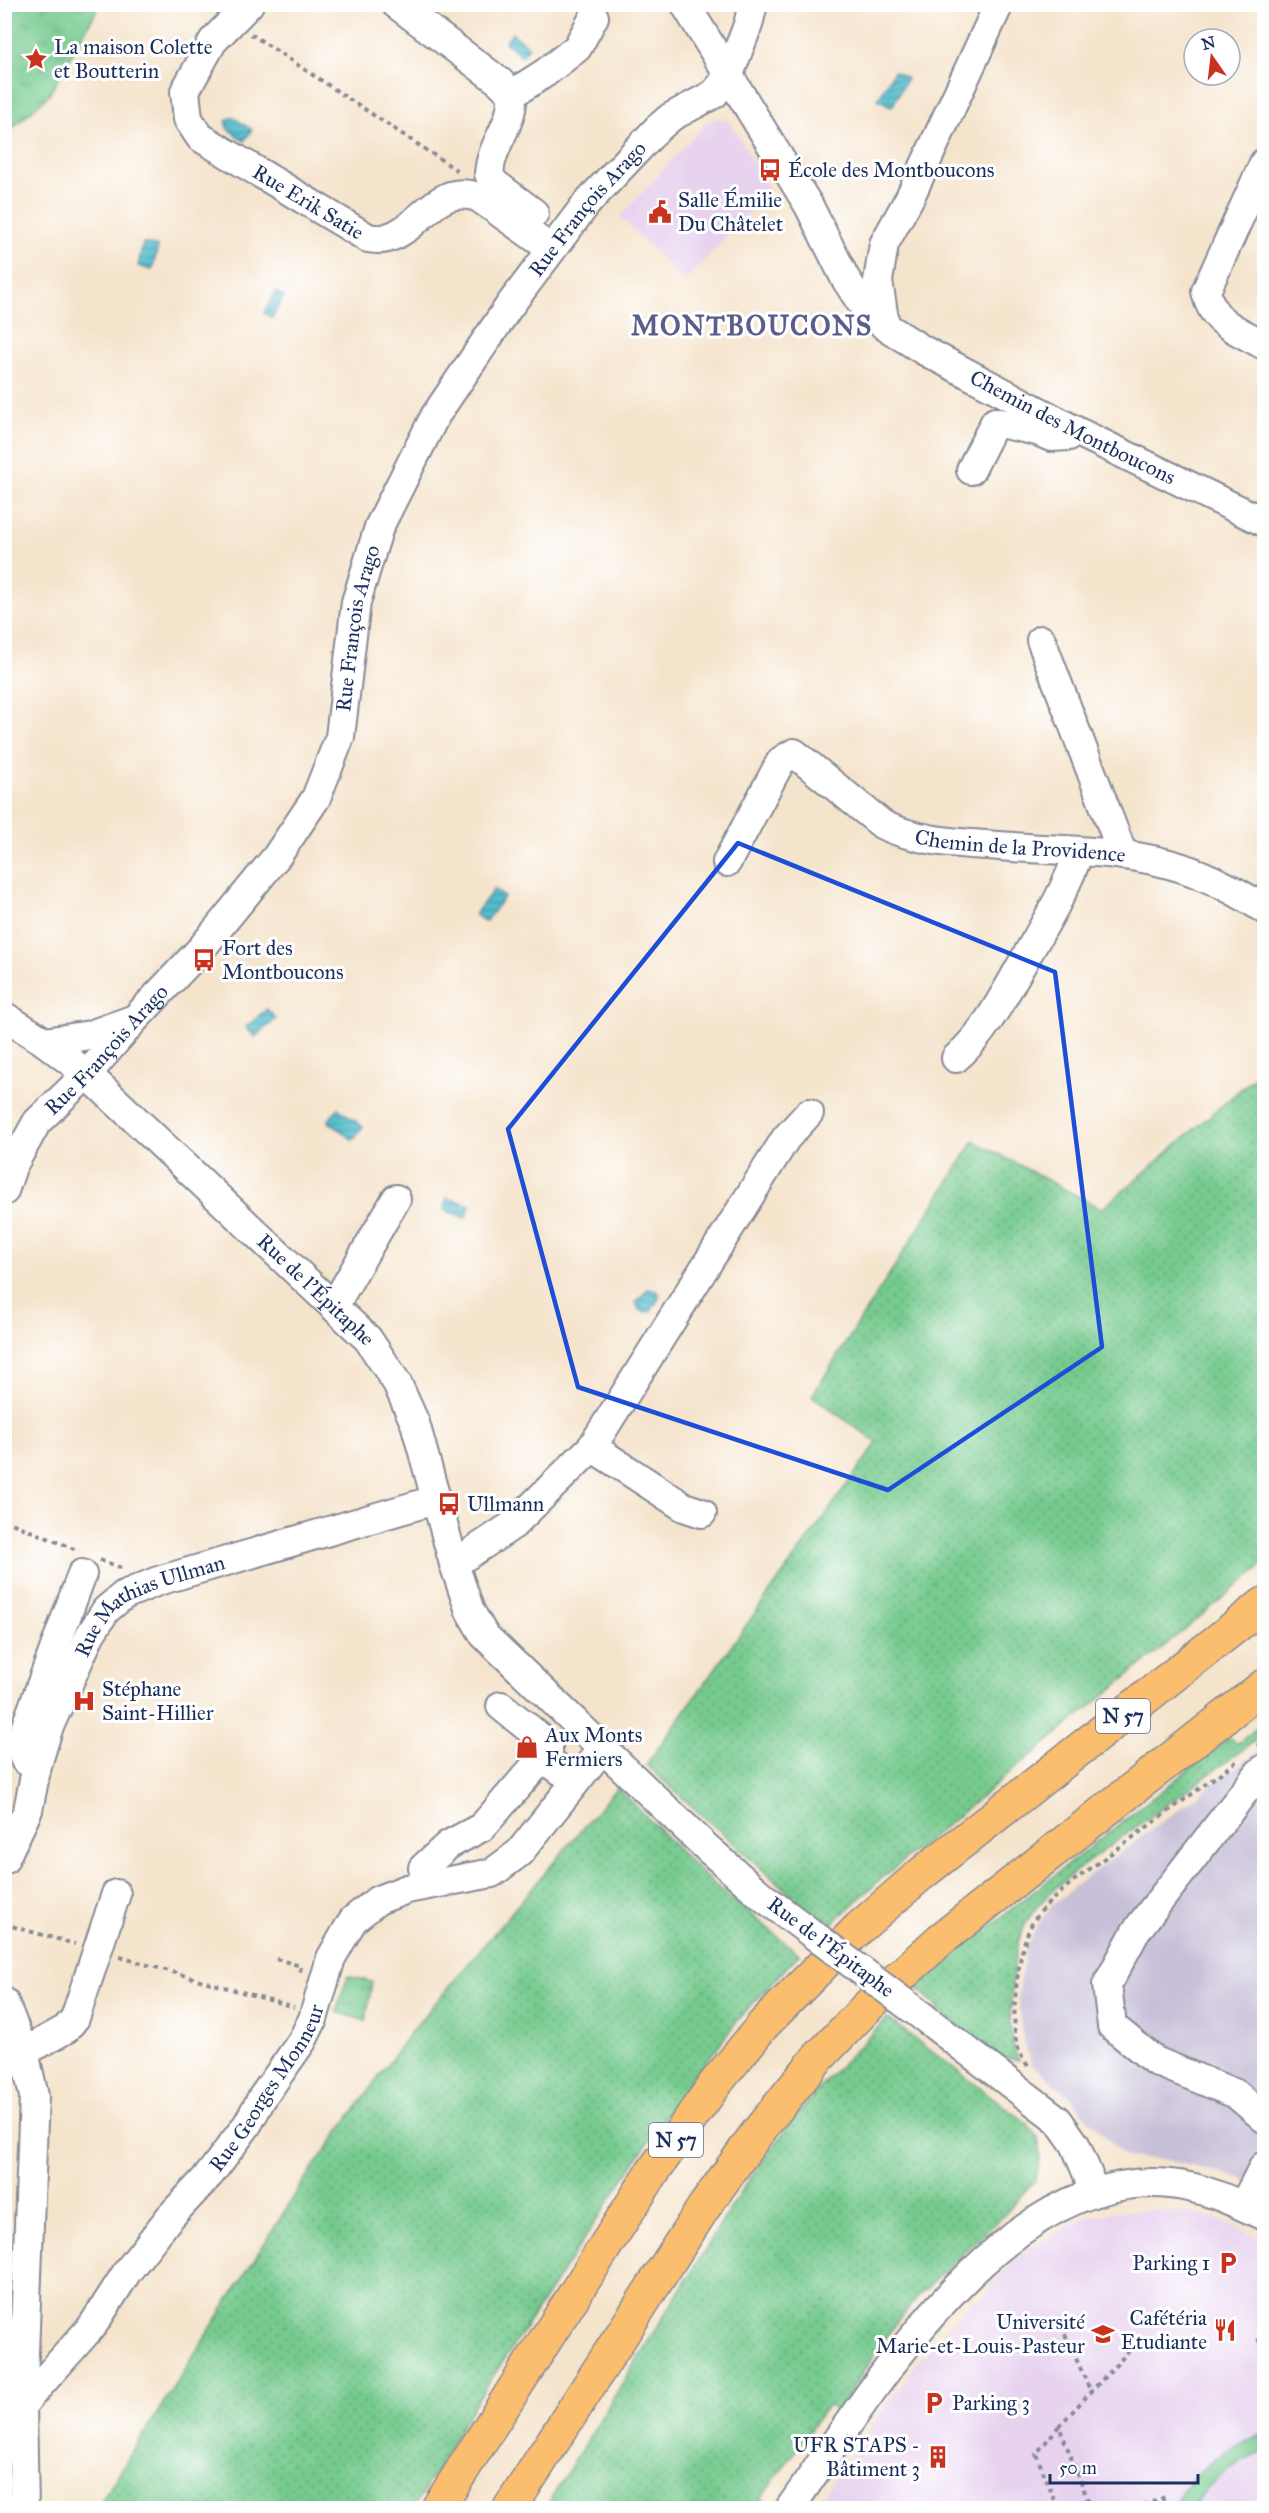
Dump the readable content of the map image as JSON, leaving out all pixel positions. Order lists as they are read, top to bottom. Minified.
{"streets":{"highway":["N 57"],"street":["Rue Erik Satie","Rue François Arago","Chemin des Montboucons","Chemin de la Providence","Rue de l'Épitaphe","Rue Mathias Ullman","Rue Georges Monneur"]},"crossings":[["Rue Erik Satie","Rue François Arago"],["Rue François Arago","Chemin des Montboucons"],["Rue François Arago","Rue de l'Épitaphe"],["Rue de l'Épitaphe","Rue Mathias Ullman"],["Rue de l'Épitaphe","Rue Georges Monneur"]],"districts":["MONTBOUCONS"],"places":{"place":["La maison Colette et Boutterin"],"bus stop":["École des Montboucons","Fort des Montboucons","Ullmann"],"public building":["Salle Émilie Du Châtelet"],"hospital":["Stéphane Saint-Hillier"],"shop":["Aux Monts Fermiers"],"parking":["Parking 1","Parking 3"],"restaurant":["Cafétéria Etudiante"],"school or university":["Université Marie-et-Louis-Pasteur"],"building":["UFR STAPS - Bâtiment 3"]},"scale_bar":"50 m","north":"top"}
